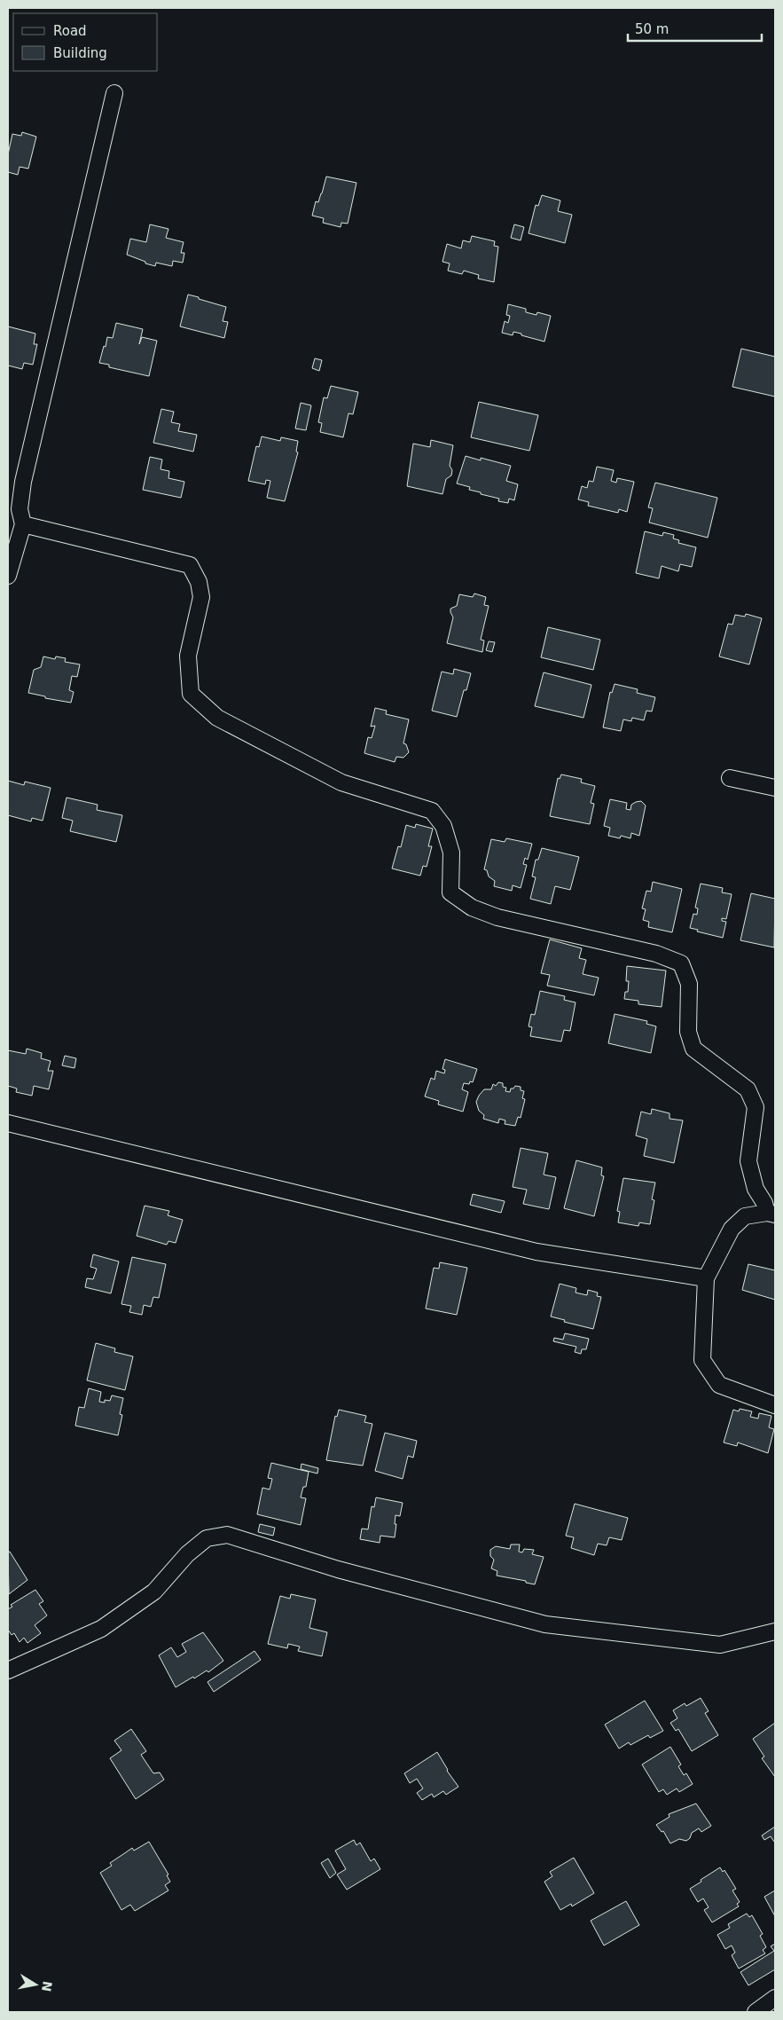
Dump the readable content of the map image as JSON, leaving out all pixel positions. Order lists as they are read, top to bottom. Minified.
{"legend":["Road","Building"],"scale_bar":"50 m","north":"right"}
